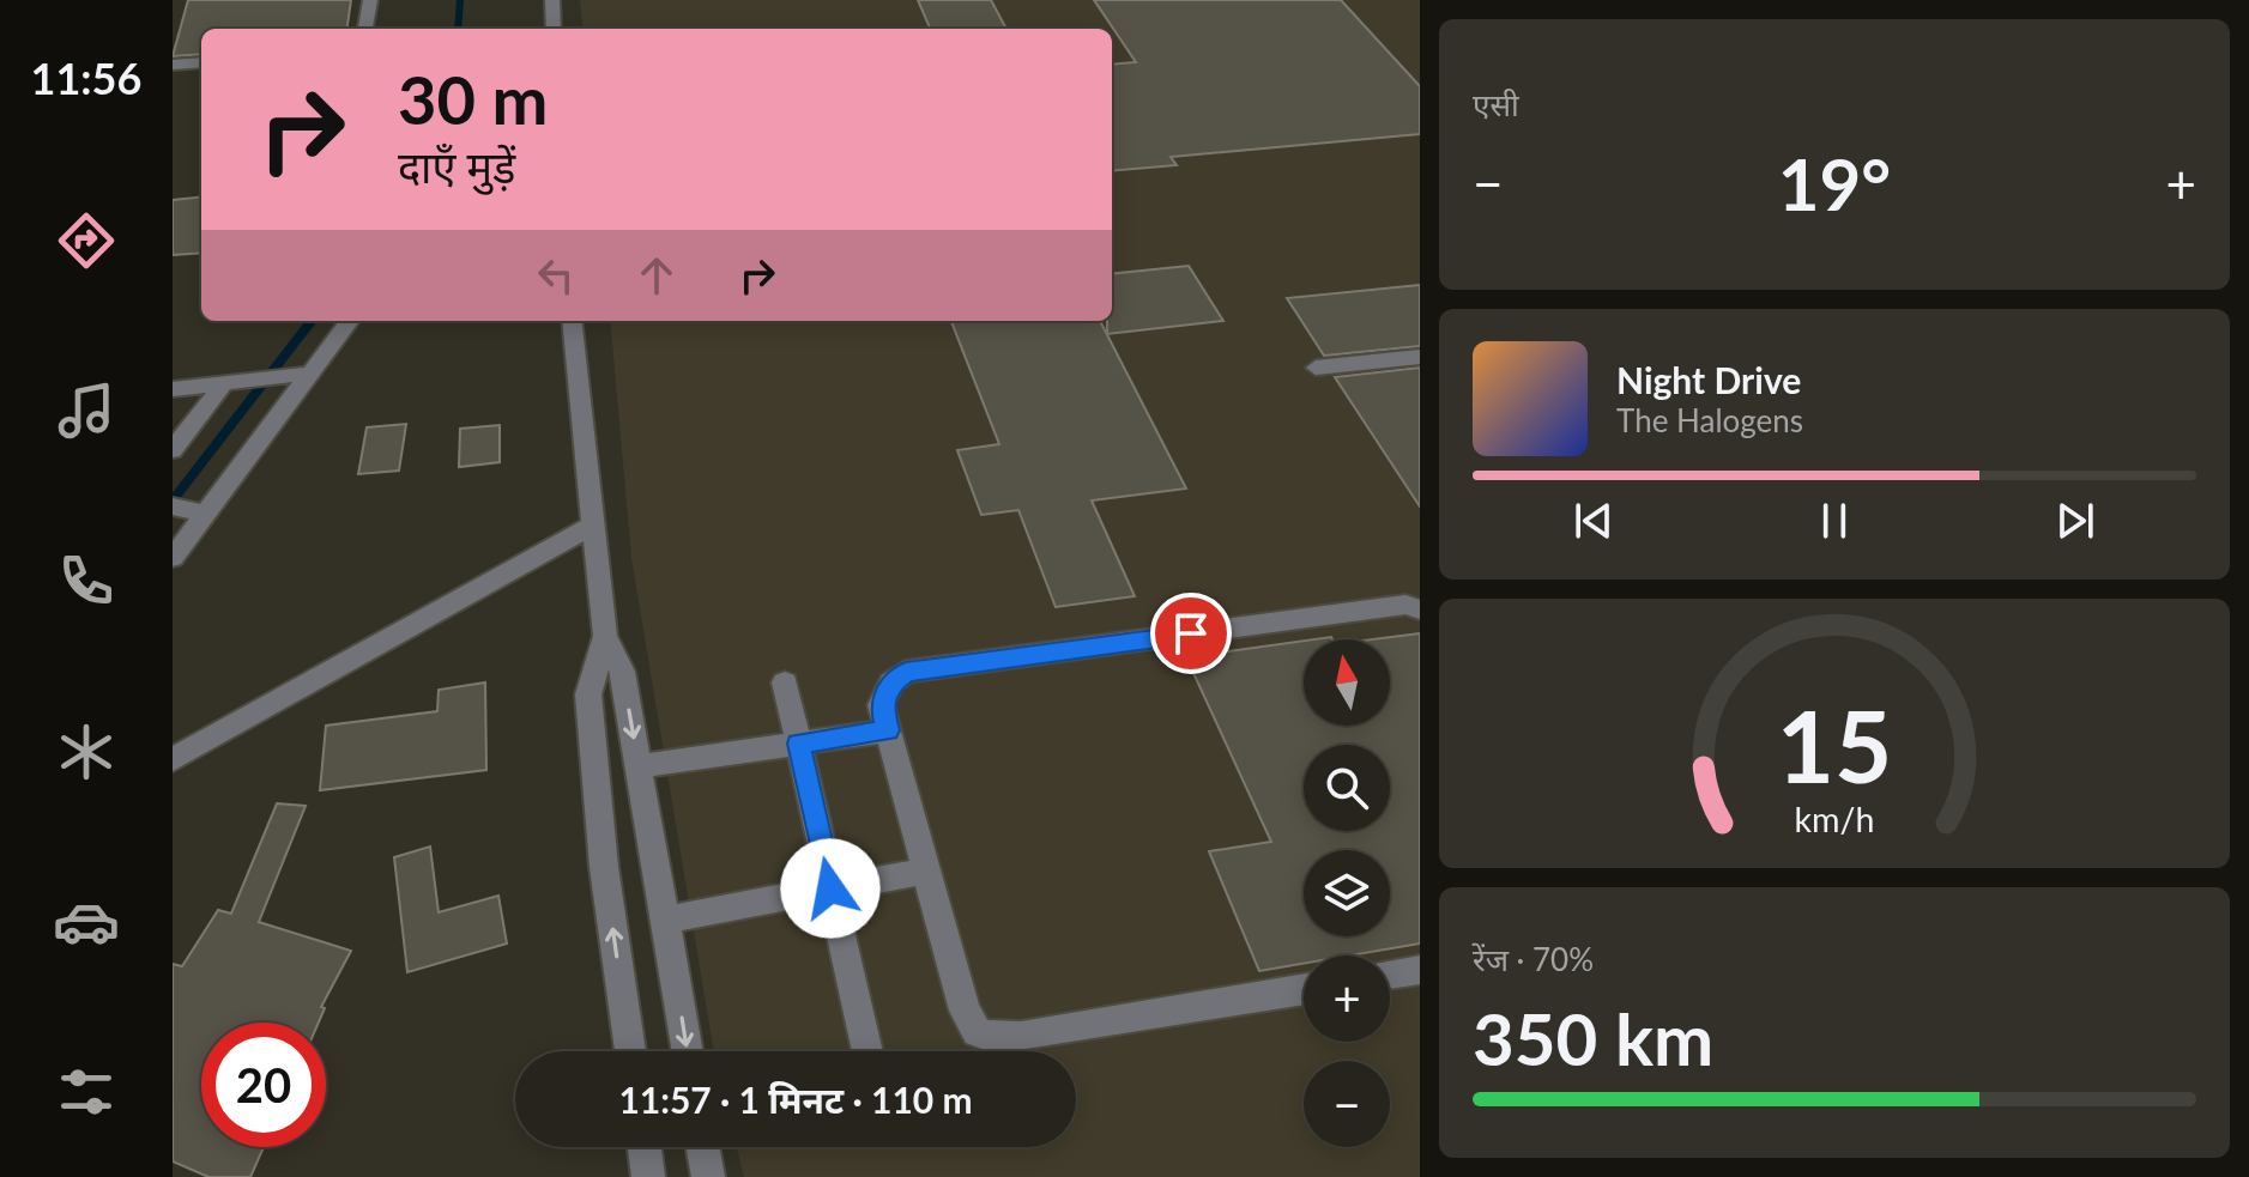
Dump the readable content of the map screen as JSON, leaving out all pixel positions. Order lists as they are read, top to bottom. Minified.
{"north":"top","page":{"tabs":"11:56","tile":["एसी",["रेंज · 70%","350 km"]],"turn":["30 m","दाएँ मुड़ें"],"heat":["−","19°","+"],"song":["Night Drive","The Halogens"],"map_buttons":["+","−"],"limit":"20","trip":"11:57 · 1 मिनट · 110 m","gauge":["15","km/h"]}}
